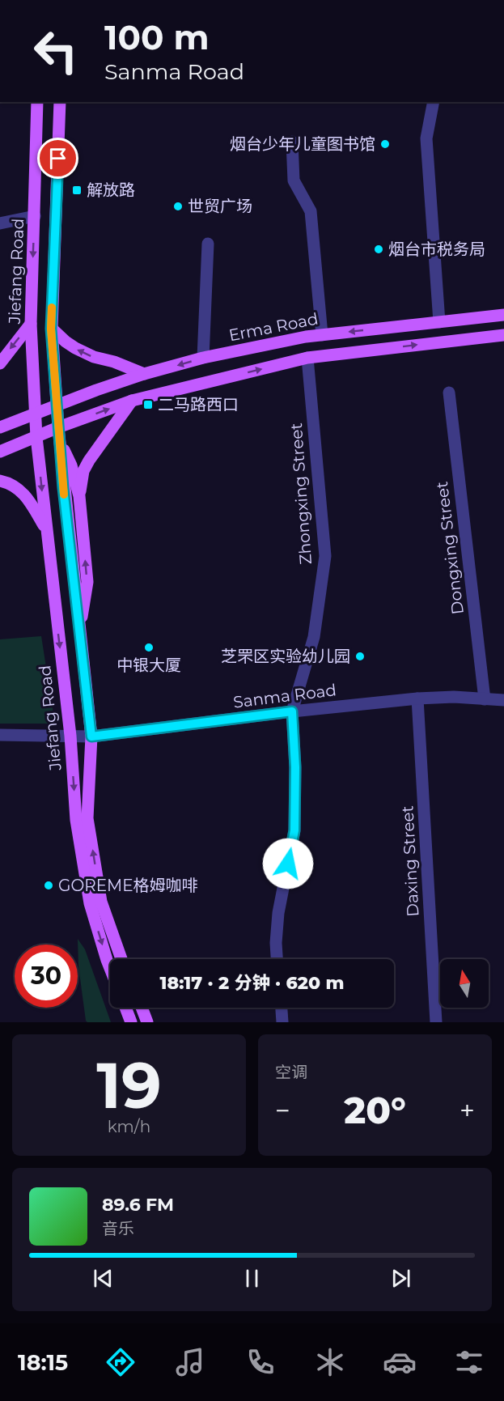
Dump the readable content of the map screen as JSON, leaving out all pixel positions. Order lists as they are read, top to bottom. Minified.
{"streets":{"main road":["Jiefang Road","Erma Road"],"street":["Zhongxing Street","Dongxing Street","Sanma Road","Daxing Street"]},"crossings":[["Jiefang Road","Erma Road"],["Jiefang Road","Sanma Road"],["Zhongxing Street","Sanma Road"],["Dongxing Street","Sanma Road"],["Sanma Road","Daxing Street"]],"places":{"other":["烟台少年儿童图书馆","世贸广场","烟台市税务局","中银大厦","芝罘区实验幼儿园","GOREME格姆咖啡"],"transit":["解放路","二马路西口"]},"north":"top","page":{"turn":["100 m","Sanma Road"],"limit":"30","trip":"18:17 · 2 分钟 · 620 m","tile":[["19","km/h"],"空调"],"heat":["−","20°","+"],"song":["89.6 FM","音乐"],"tabs":"18:15"}}
